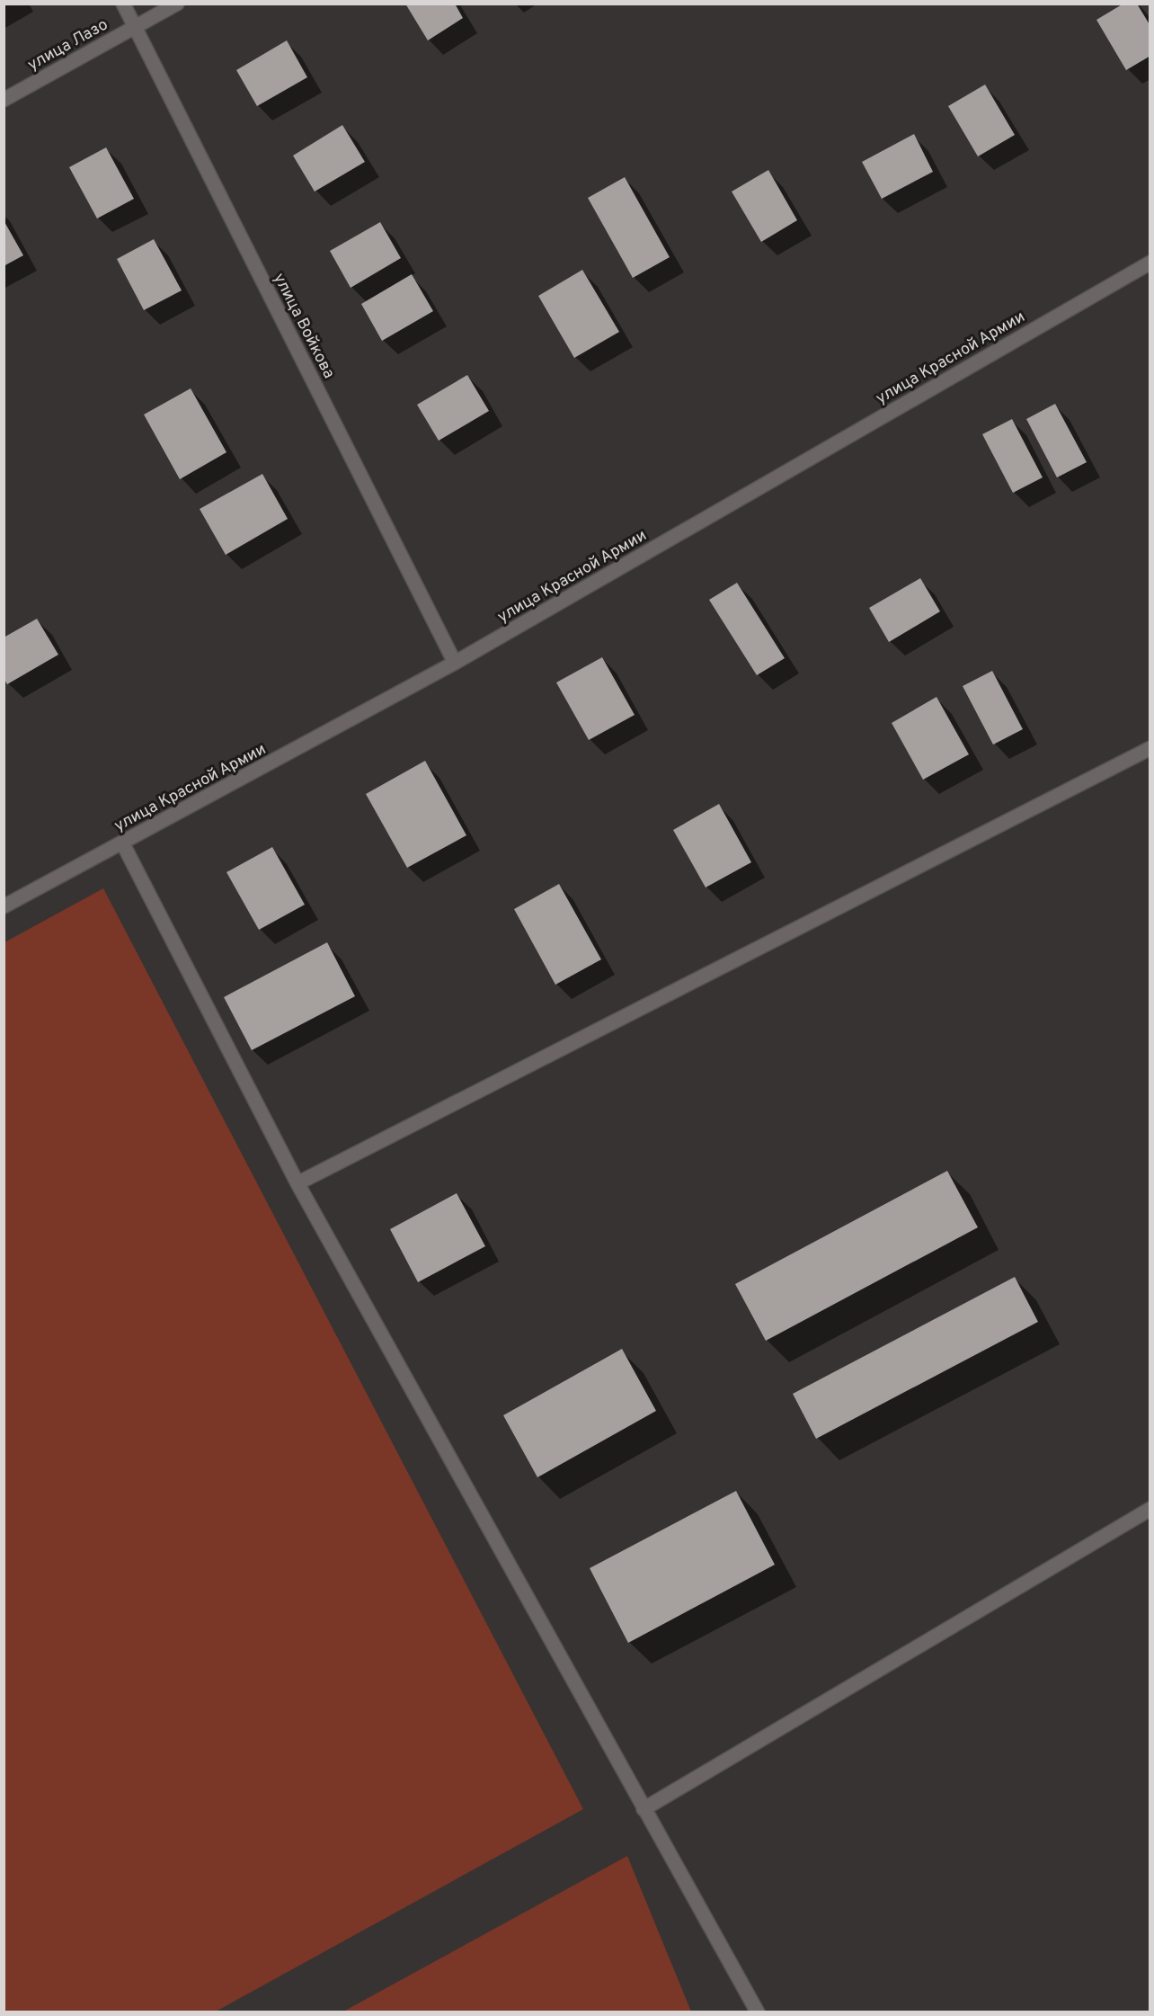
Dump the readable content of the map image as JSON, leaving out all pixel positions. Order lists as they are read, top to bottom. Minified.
{"streets":{"street":["улица Лазо","улица Войкова","улица Красной Армии"]},"crossings":[["улица Лазо","улица Войкова"],["улица Войкова","улица Красной Армии"]]}
